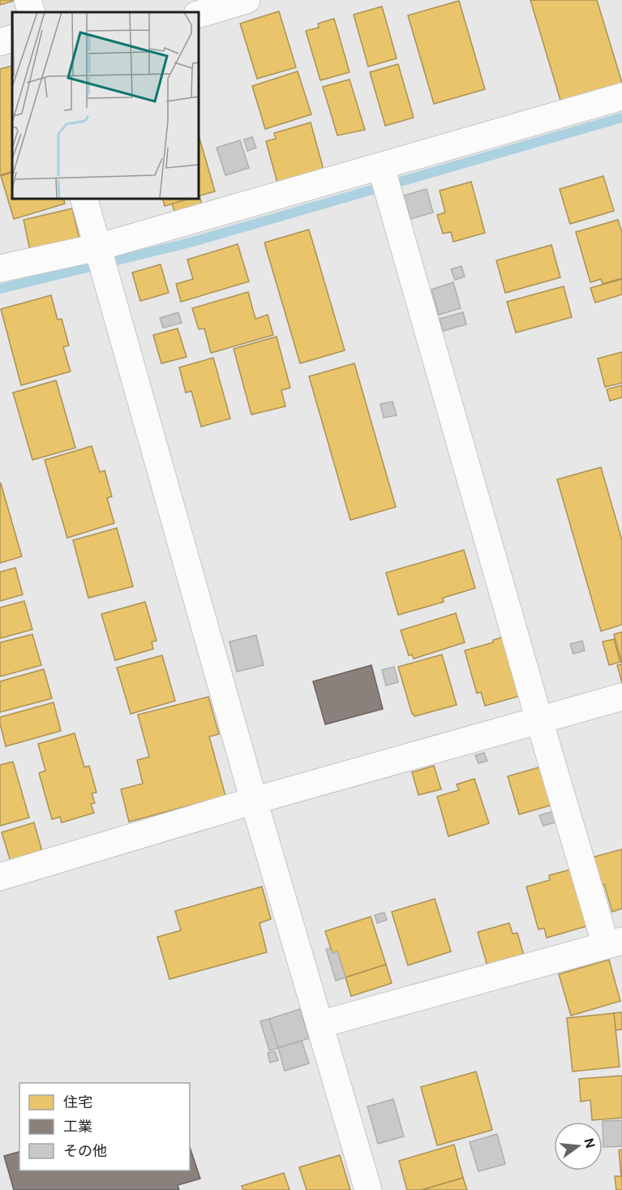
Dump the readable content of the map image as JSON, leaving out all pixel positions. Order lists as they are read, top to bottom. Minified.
{"legend":["住宅","工業","その他"],"north":"right"}
